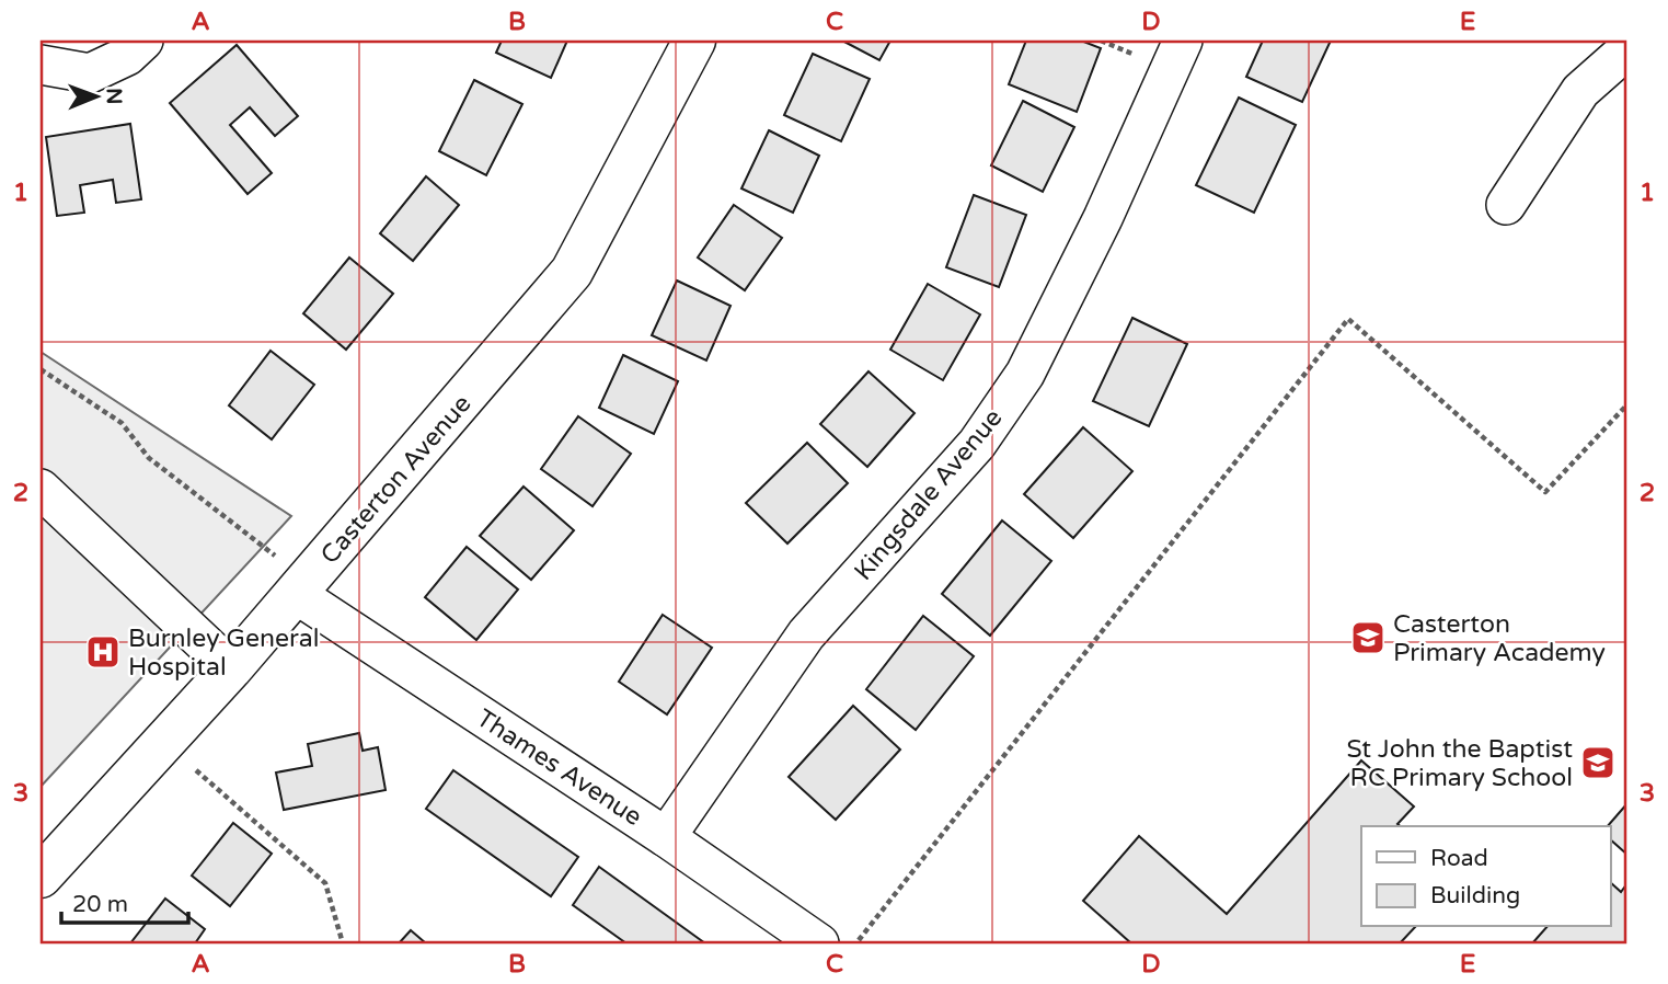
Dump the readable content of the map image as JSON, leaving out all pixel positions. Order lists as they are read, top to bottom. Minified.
{"streets":{"highway":["Casterton Avenue"],"street":["Kingsdale Avenue","Thames Avenue"]},"crossings":[["Casterton Avenue","Thames Avenue"],["Kingsdale Avenue","Thames Avenue"]],"places":{"school or university":["Casterton Primary Academy","St John the Baptist RC Primary School"],"hospital":["Burnley General Hospital"]},"legend":["Road","Building"],"scale_bar":"20 m","north":"right","grid":{"columns":["A","B","C","D","E"],"rows":["1","2","3"]}}
